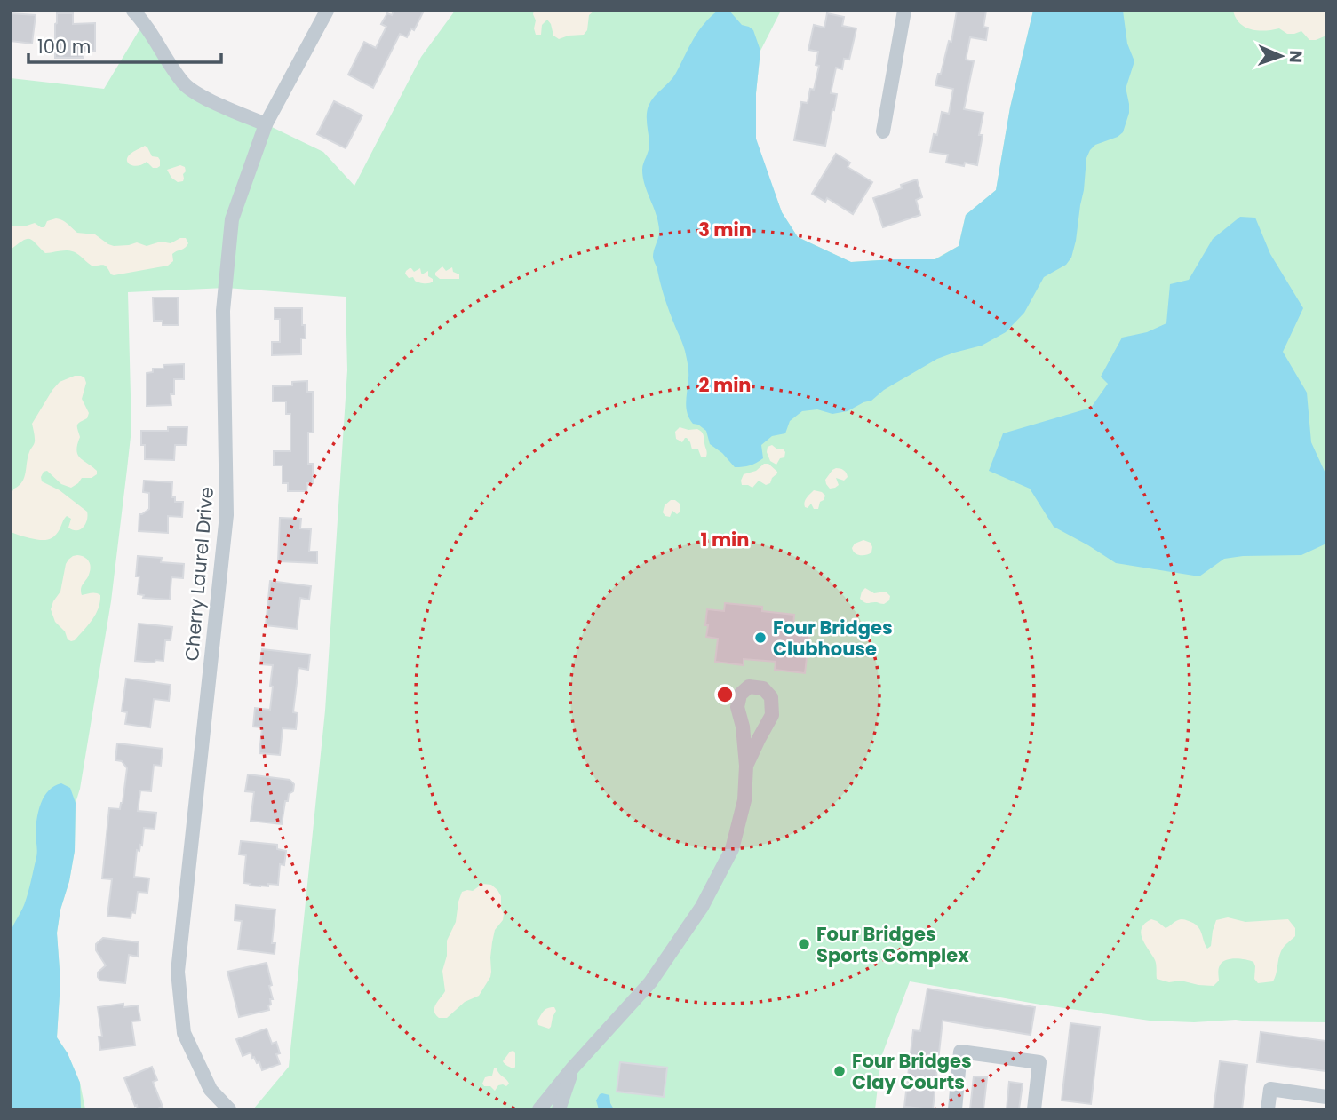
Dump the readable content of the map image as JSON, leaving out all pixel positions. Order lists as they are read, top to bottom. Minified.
{"streets":{"street":["Cherry Laurel Drive"]},"places":["Four Bridges Clubhouse","Four Bridges Sports Complex","Four Bridges Clay Courts"],"scale_bar":"100 m","north":"right","rings":["3 min","2 min","1 min"]}
